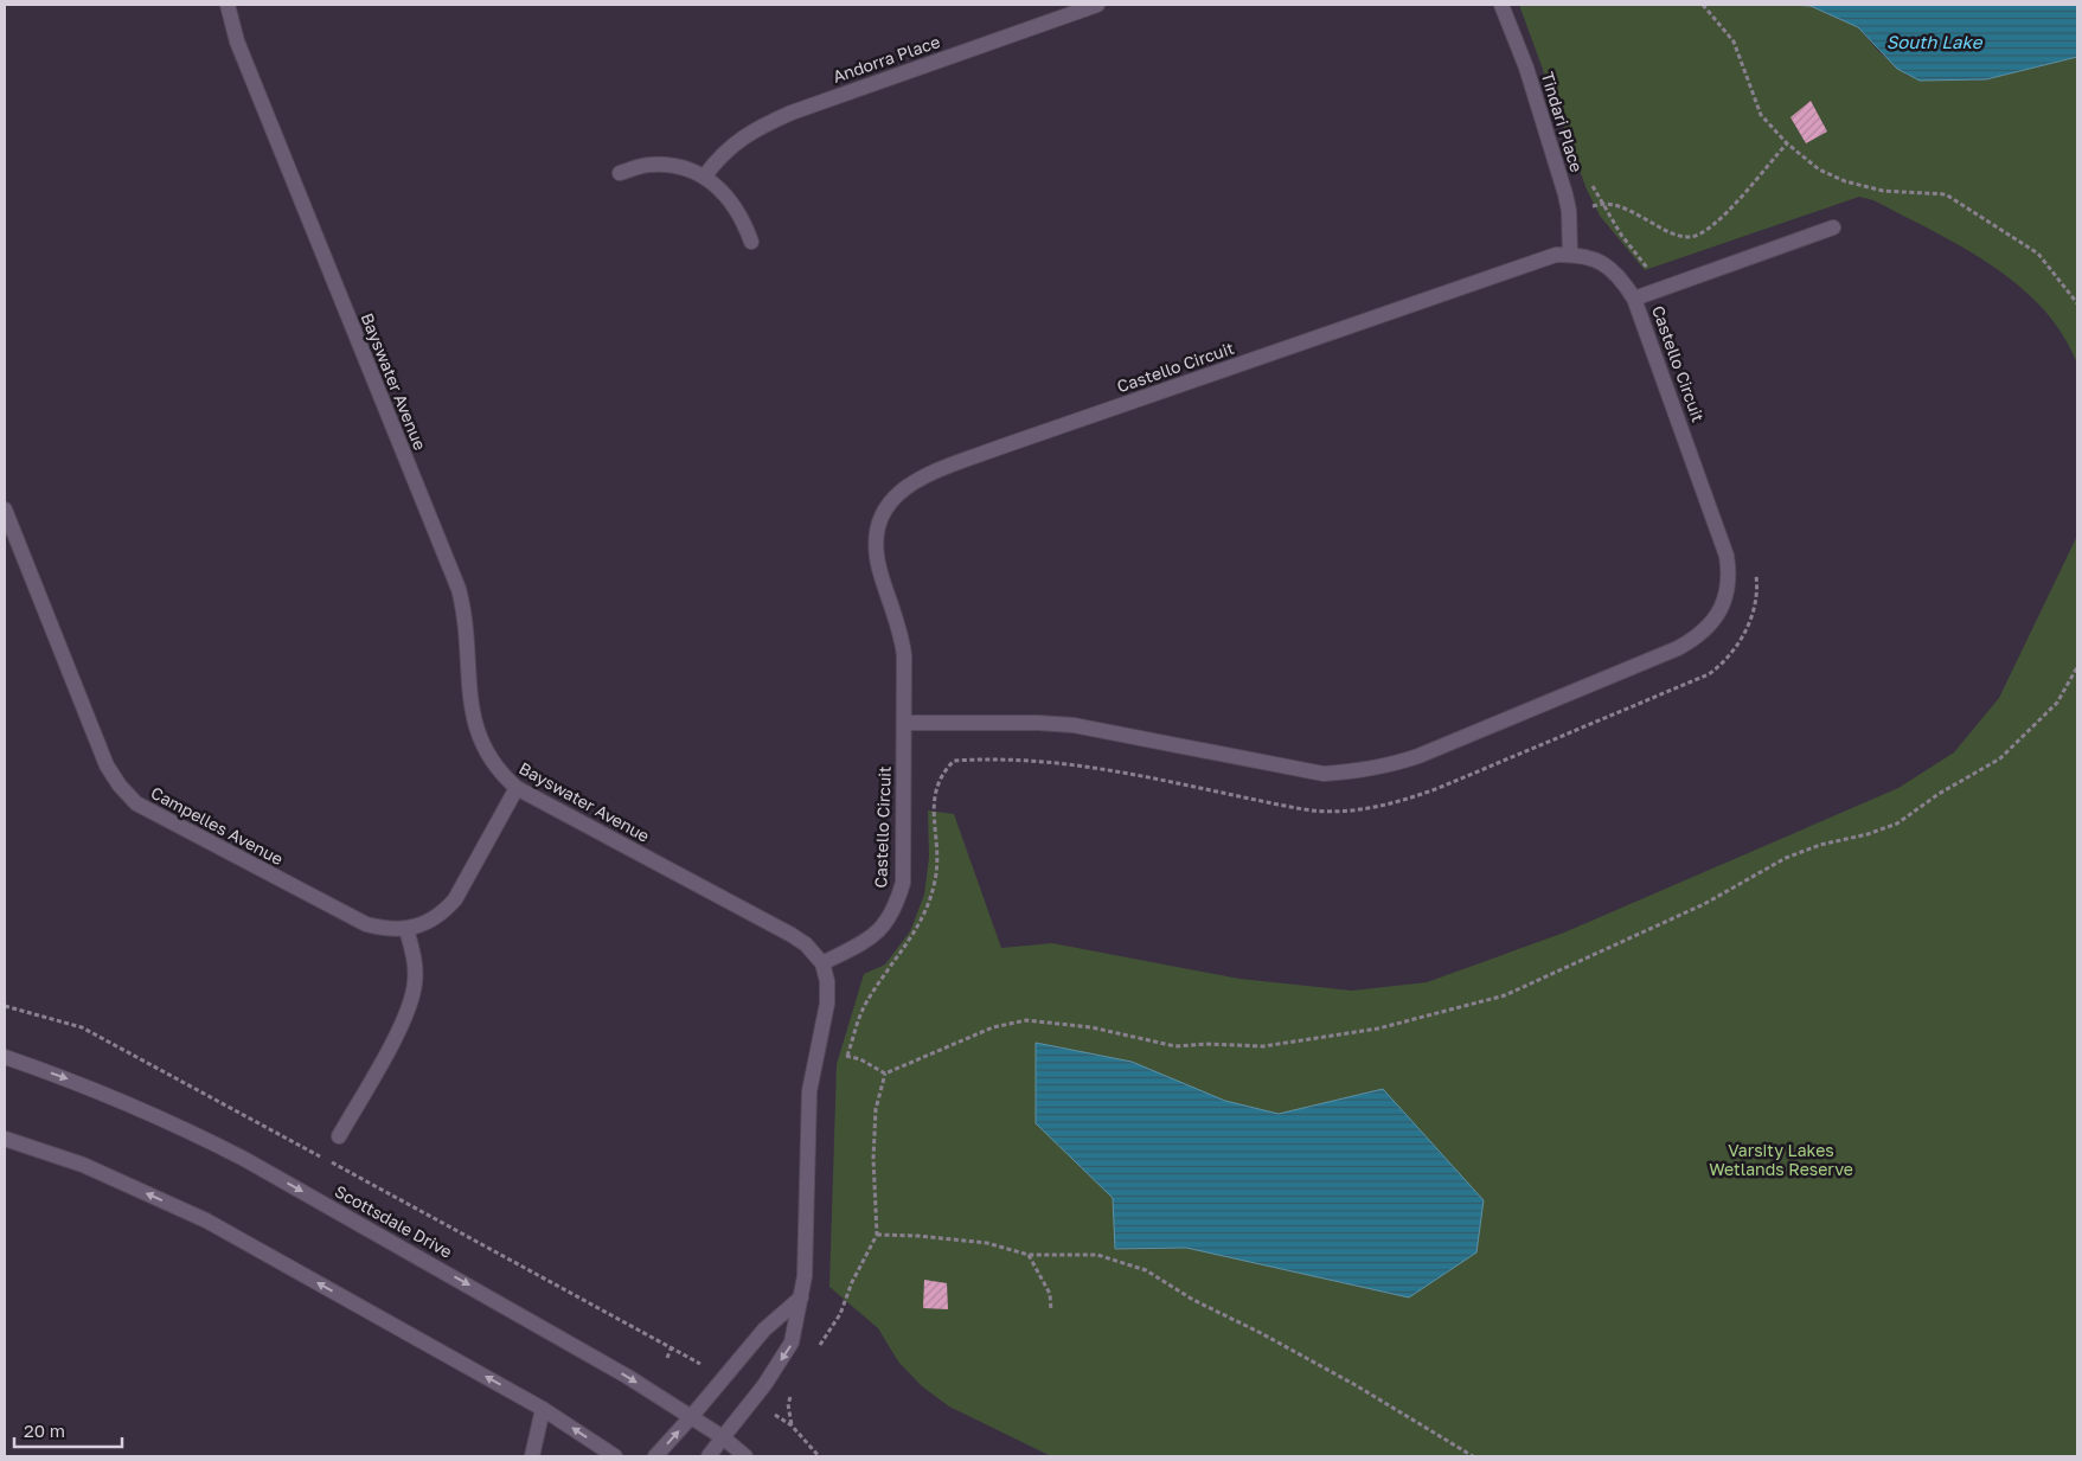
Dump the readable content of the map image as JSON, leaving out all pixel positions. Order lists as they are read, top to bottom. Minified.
{"streets":{"street":["Andorra Place","Tindari Place","Castello Circuit","Bayswater Avenue","Campelles Avenue","Scottsdale Drive"]},"crossings":[["Tindari Place","Castello Circuit"],["Castello Circuit","Bayswater Avenue"],["Bayswater Avenue","Campelles Avenue"]],"water":["South Lake"],"parks":["Varsity Lakes Wetlands Reserve"],"scale_bar":"20 m"}
